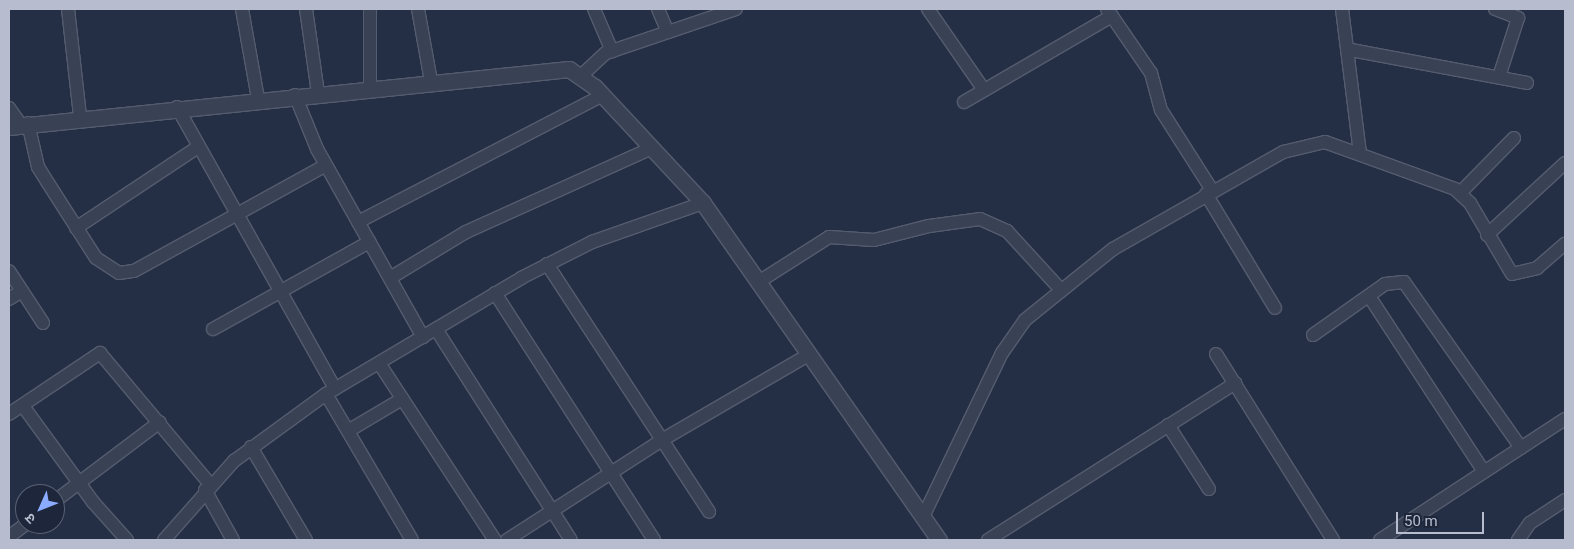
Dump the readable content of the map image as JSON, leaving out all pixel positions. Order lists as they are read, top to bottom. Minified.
{"scale_bar":"50 m","north":"bottom left"}
